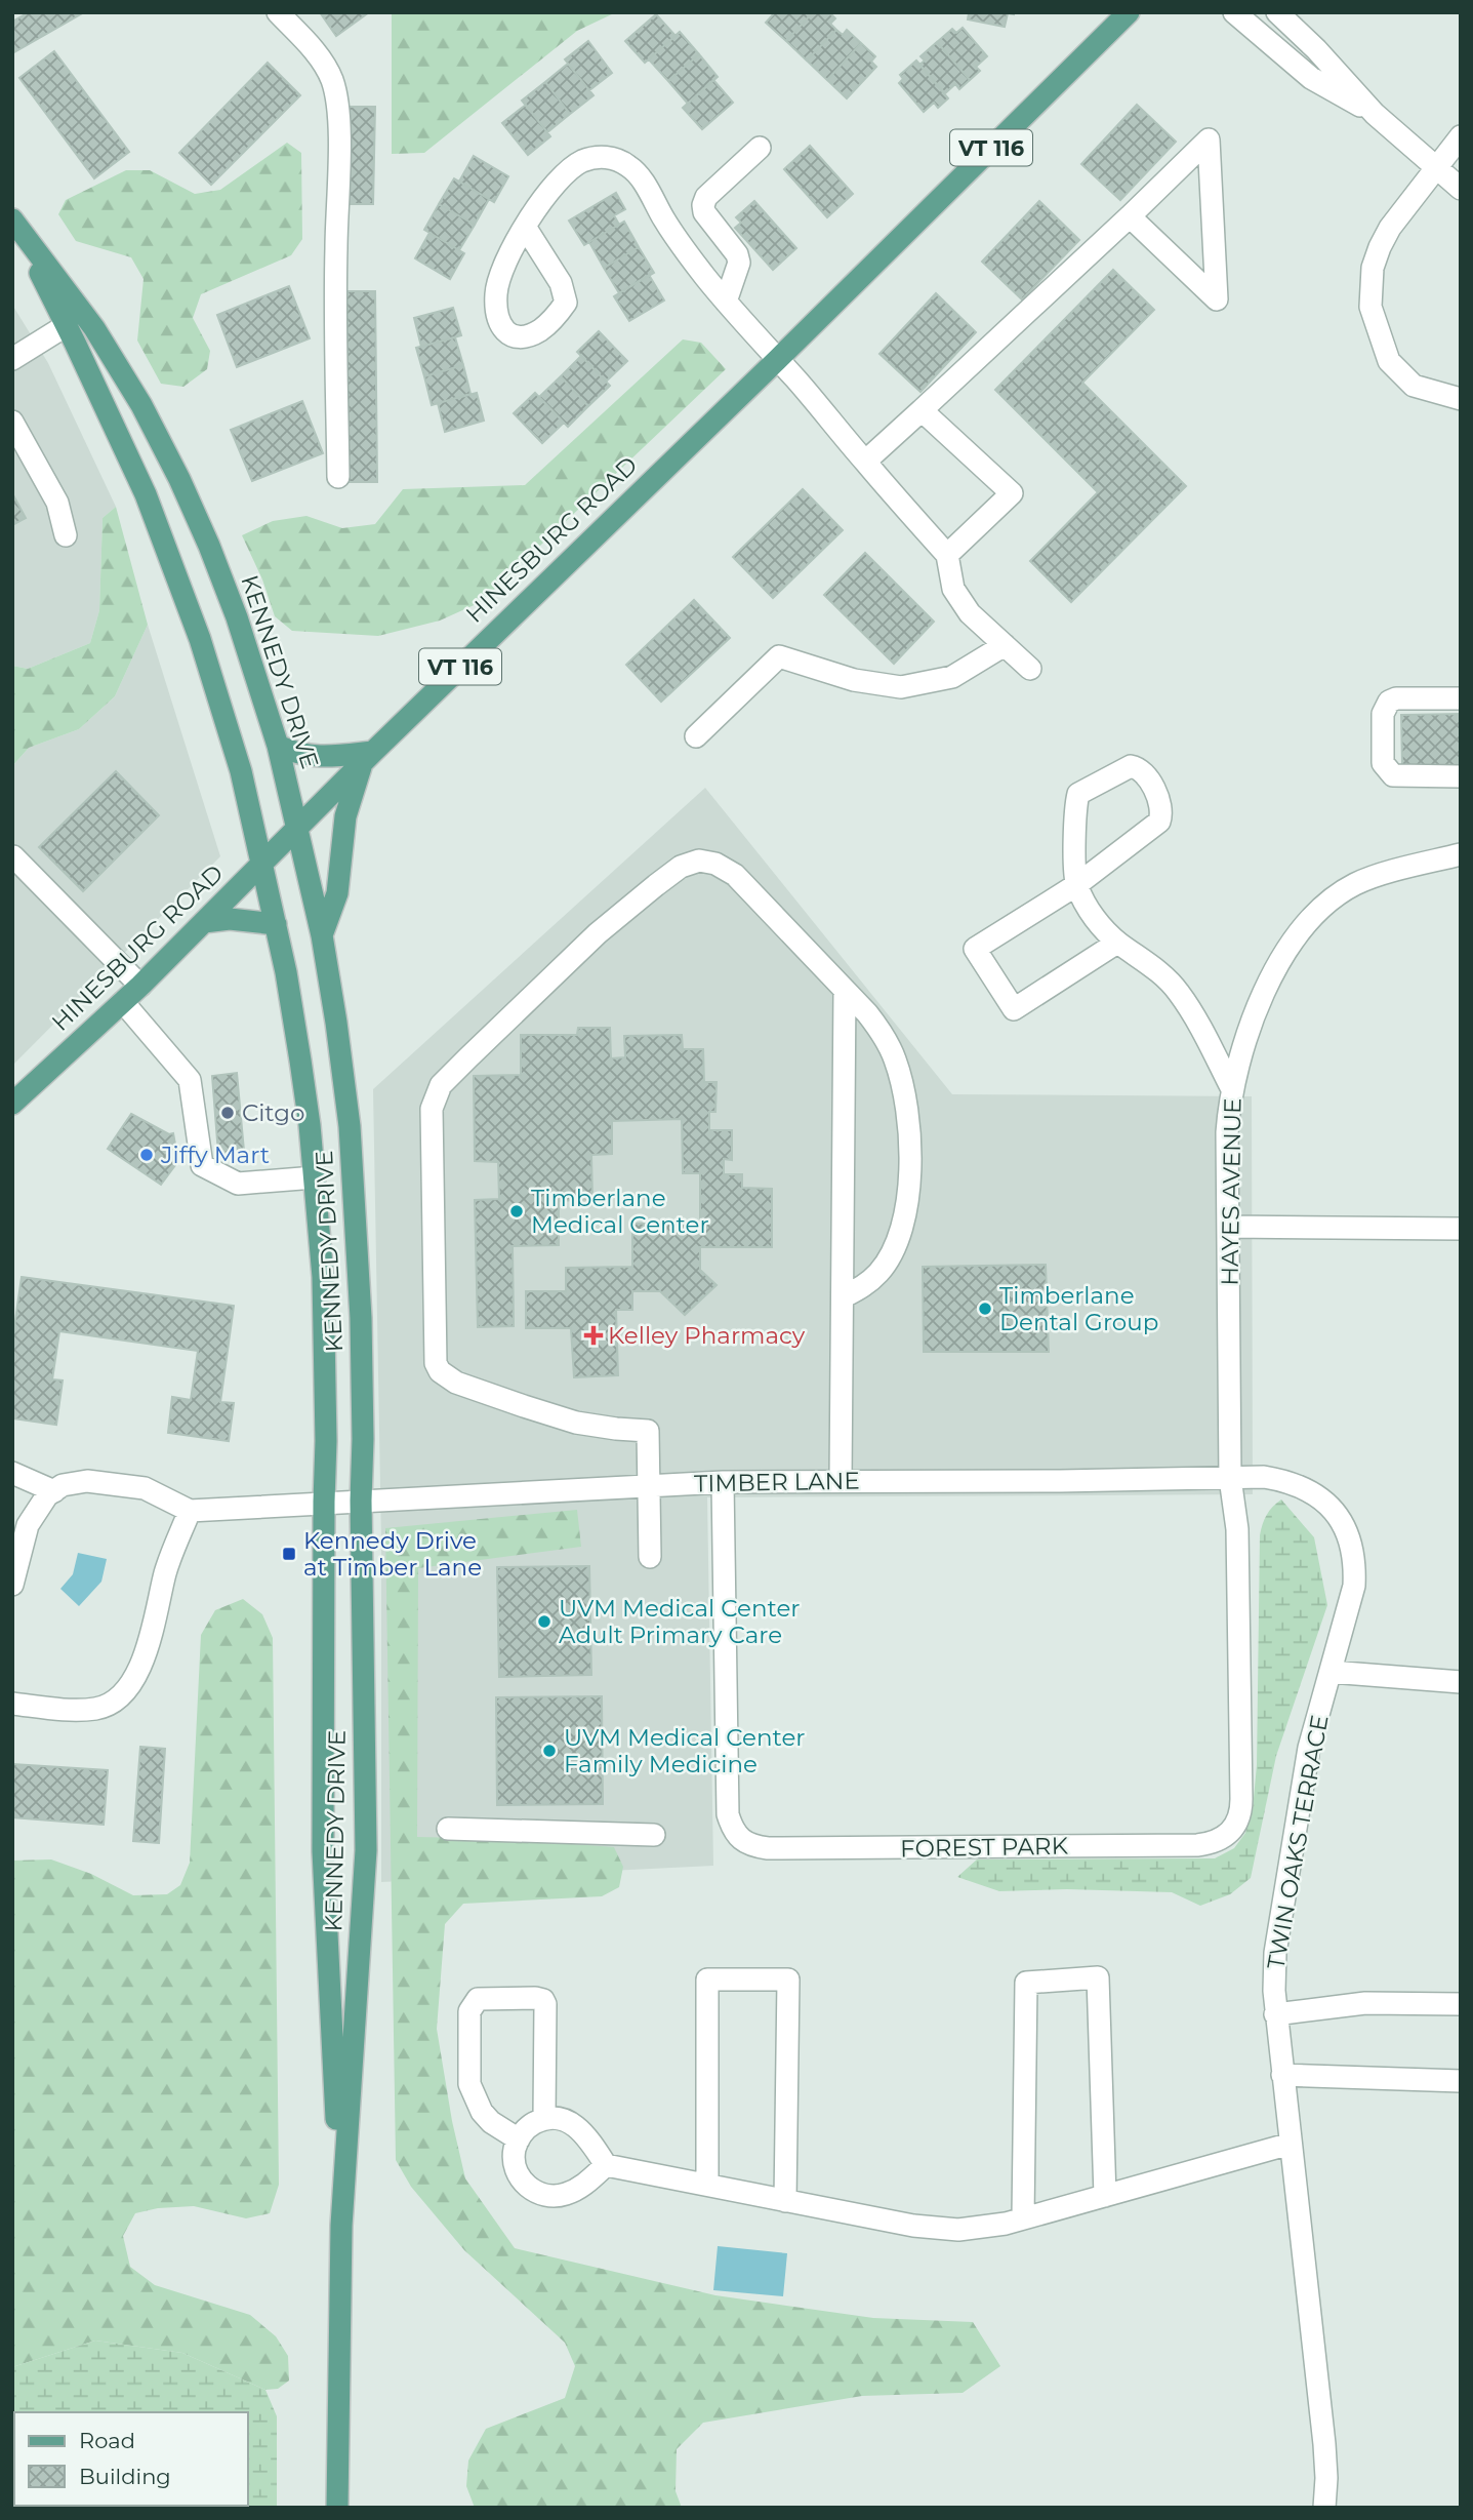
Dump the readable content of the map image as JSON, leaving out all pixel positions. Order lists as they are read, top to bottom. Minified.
{"streets":{"main road":["VT 116","HINESBURG ROAD","KENNEDY DRIVE"],"street":["HAYES AVENUE","TIMBER LANE","TWIN OAKS TERRACE","FOREST PARK"]},"crossings":[["HINESBURG ROAD","KENNEDY DRIVE"],["KENNEDY DRIVE","TIMBER LANE"],["HAYES AVENUE","TIMBER LANE"],["HAYES AVENUE","TWIN OAKS TERRACE"],["HAYES AVENUE","FOREST PARK"],["TIMBER LANE","TWIN OAKS TERRACE"],["TIMBER LANE","FOREST PARK"],["TWIN OAKS TERRACE","FOREST PARK"]],"places":{"other":["Citgo","Jiffy Mart","Timberlane Medical Center","Timberlane Dental Group","UVM Medical Center Adult Primary Care","UVM Medical Center Family Medicine"],"health":["Kelley Pharmacy"],"transit":["Kennedy Drive at Timber Lane"]},"legend":["Road","Building"]}
